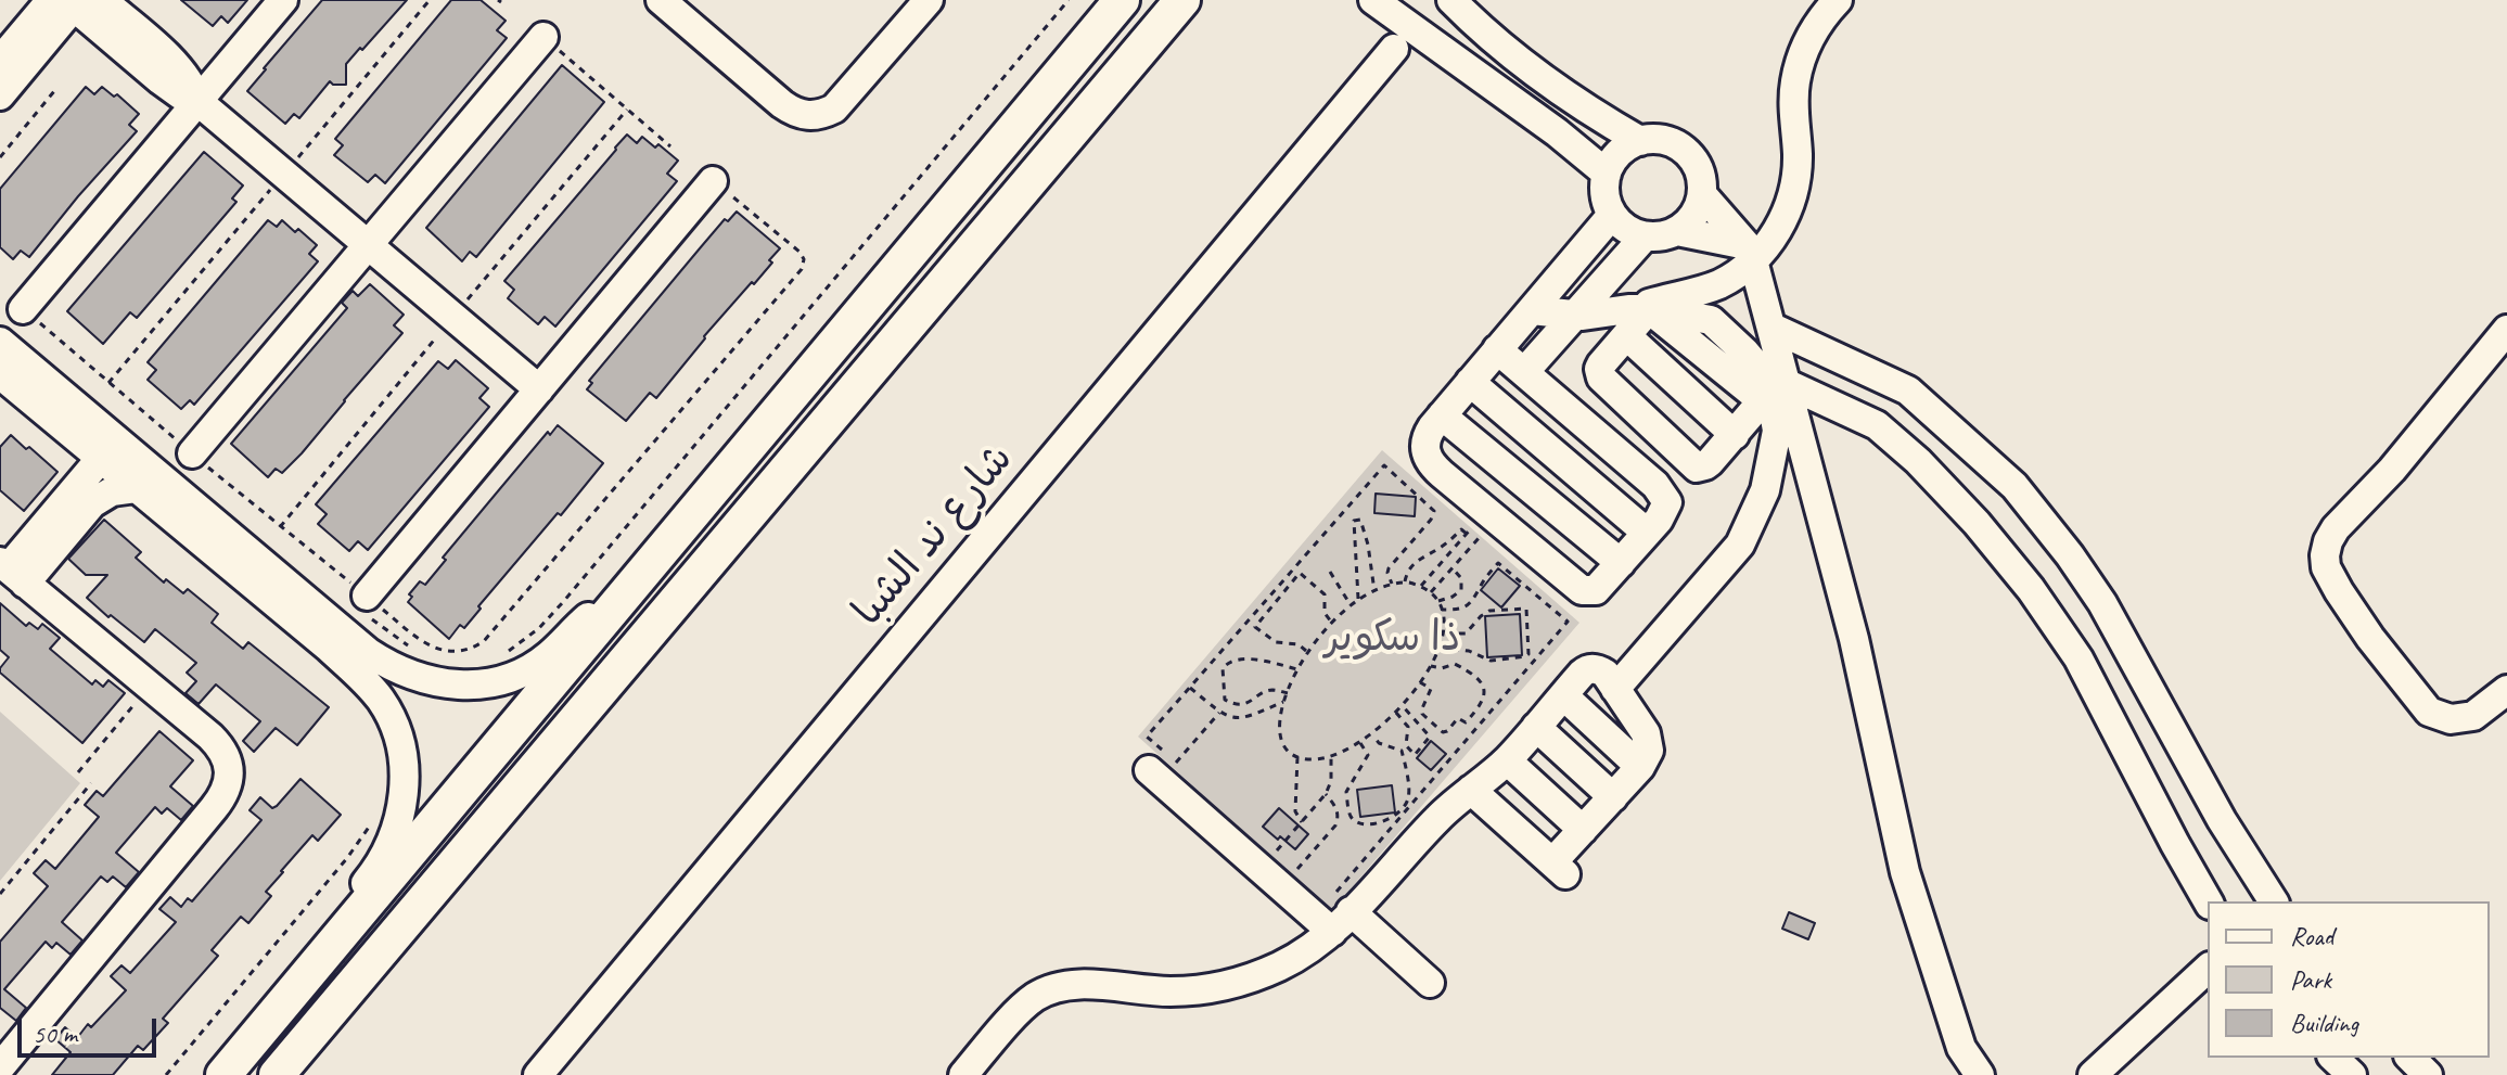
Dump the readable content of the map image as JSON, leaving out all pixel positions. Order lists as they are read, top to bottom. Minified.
{"streets":{"street":["شارع ند الشبا"]},"parks":["ذا سكوير"],"legend":["Road","Park","Building"],"scale_bar":"50 m"}
